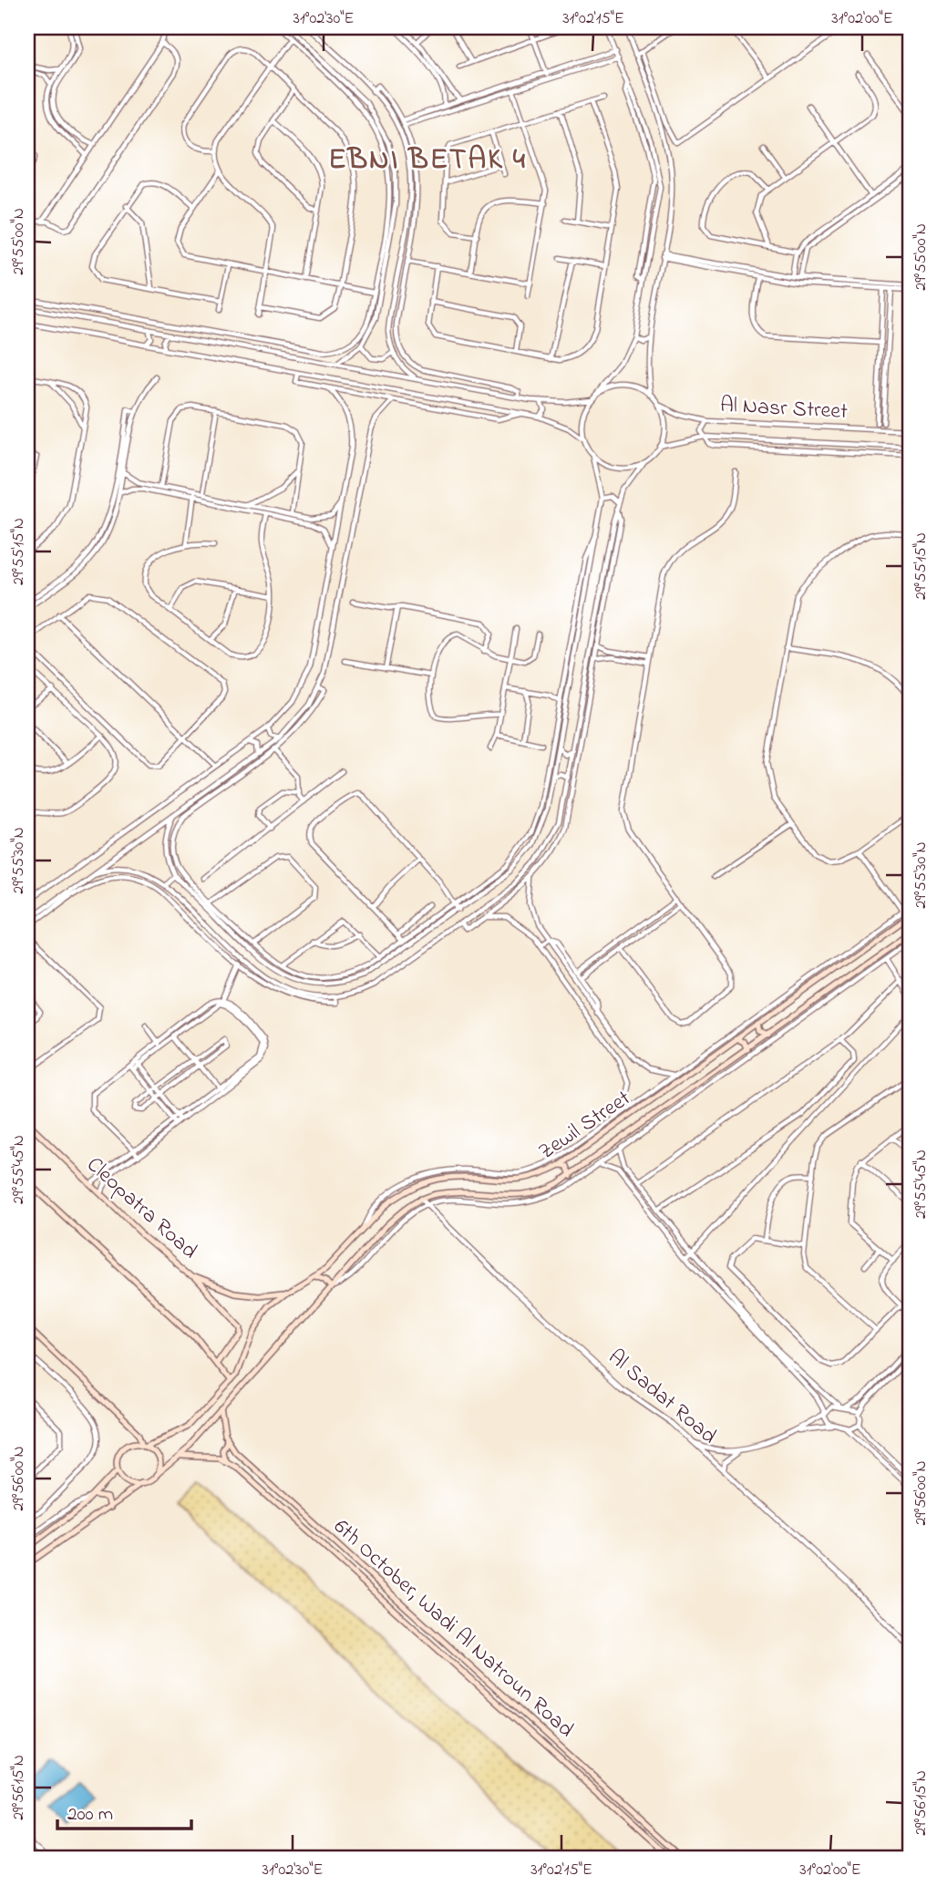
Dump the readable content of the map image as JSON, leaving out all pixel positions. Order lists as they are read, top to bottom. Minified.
{"streets":{"main road":["Zewil Street","Cleopatra Road","6th October, Wadi Al Natroun Road"],"street":["Al Nasr Street","Al Sadat Road"]},"crossings":[["Zewil Street","Cleopatra Road"],["Zewil Street","Al Sadat Road"]],"districts":["EBNI BETAK 4"],"scale_bar":"200 m","coordinates":["31°02'30\"E","31°02'15\"E","31°02'00\"E","29°55'00\"N","29°55'15\"N","29°55'30\"N","29°55'45\"N","29°56'00\"N","29°56'15\"N"]}
